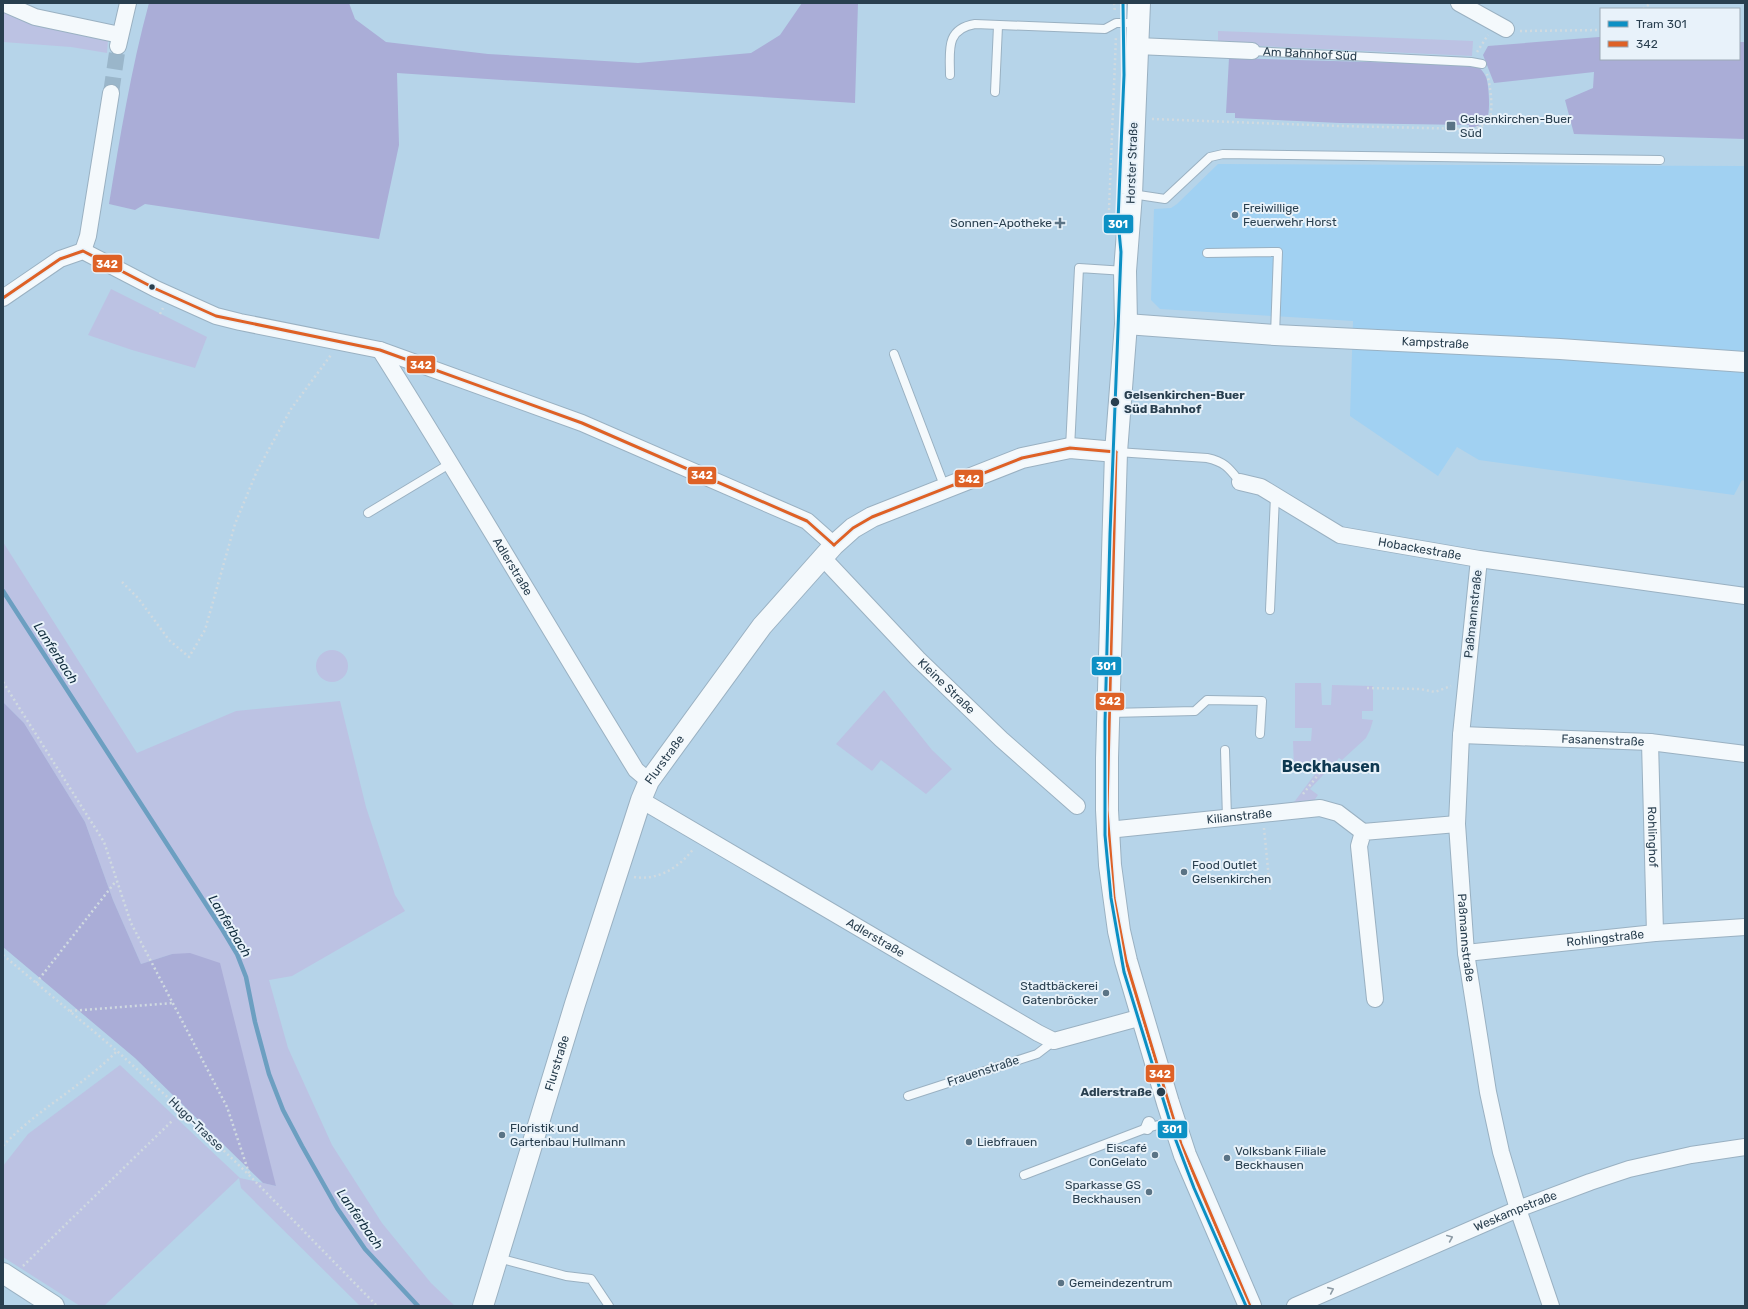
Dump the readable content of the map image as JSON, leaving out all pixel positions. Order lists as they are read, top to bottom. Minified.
{"streets":{"main road":["Horster Straße"],"street":["Am Bahnhof Süd","Kampstraße","Hobackestraße","Adlerstraße","Paßmannstraße","Kleine Straße","Fasanenstraße","Flurstraße","Kilianstraße","Rohlinghof","Rohlingstraße","Weskampstraße"],"lane":["Frauenstraße"],"path":["Hugo-Trasse"]},"crossings":[["Am Bahnhof Süd","Horster Straße"],["Horster Straße","Kampstraße"],["Horster Straße","Hobackestraße"],["Horster Straße","Flurstraße"],["Horster Straße","Kilianstraße"],["Hobackestraße","Paßmannstraße"],["Hobackestraße","Flurstraße"],["Adlerstraße","Kleine Straße"],["Adlerstraße","Flurstraße"],["Adlerstraße","Frauenstraße"],["Paßmannstraße","Fasanenstraße"],["Paßmannstraße","Rohlingstraße"],["Paßmannstraße","Weskampstraße"],["Kleine Straße","Flurstraße"],["Fasanenstraße","Rohlinghof"],["Rohlinghof","Rohlingstraße"]],"one_way":["Weskampstraße"],"districts":["Beckhausen"],"water":["Lanferbach"],"places":{"transit":["Gelsenkirchen-Buer Süd"],"other":["Freiwillige Feuerwehr Horst","Gelsenkirchen-Buer Süd Bahnhof","Food Outlet Gelsenkirchen","Stadtbäckerei Gatenbröcker","Adlerstraße","Floristik und Gartenbau Hullmann","Liebfrauen","Eiscafé ConGelato","Volksbank Filiale Beckhausen","Sparkasse GS Beckhausen","Gemeindezentrum"],"health":["Sonnen-Apotheke"]},"lines":["tram line 301","transit line 342"],"legend":["Tram 301","342"]}
